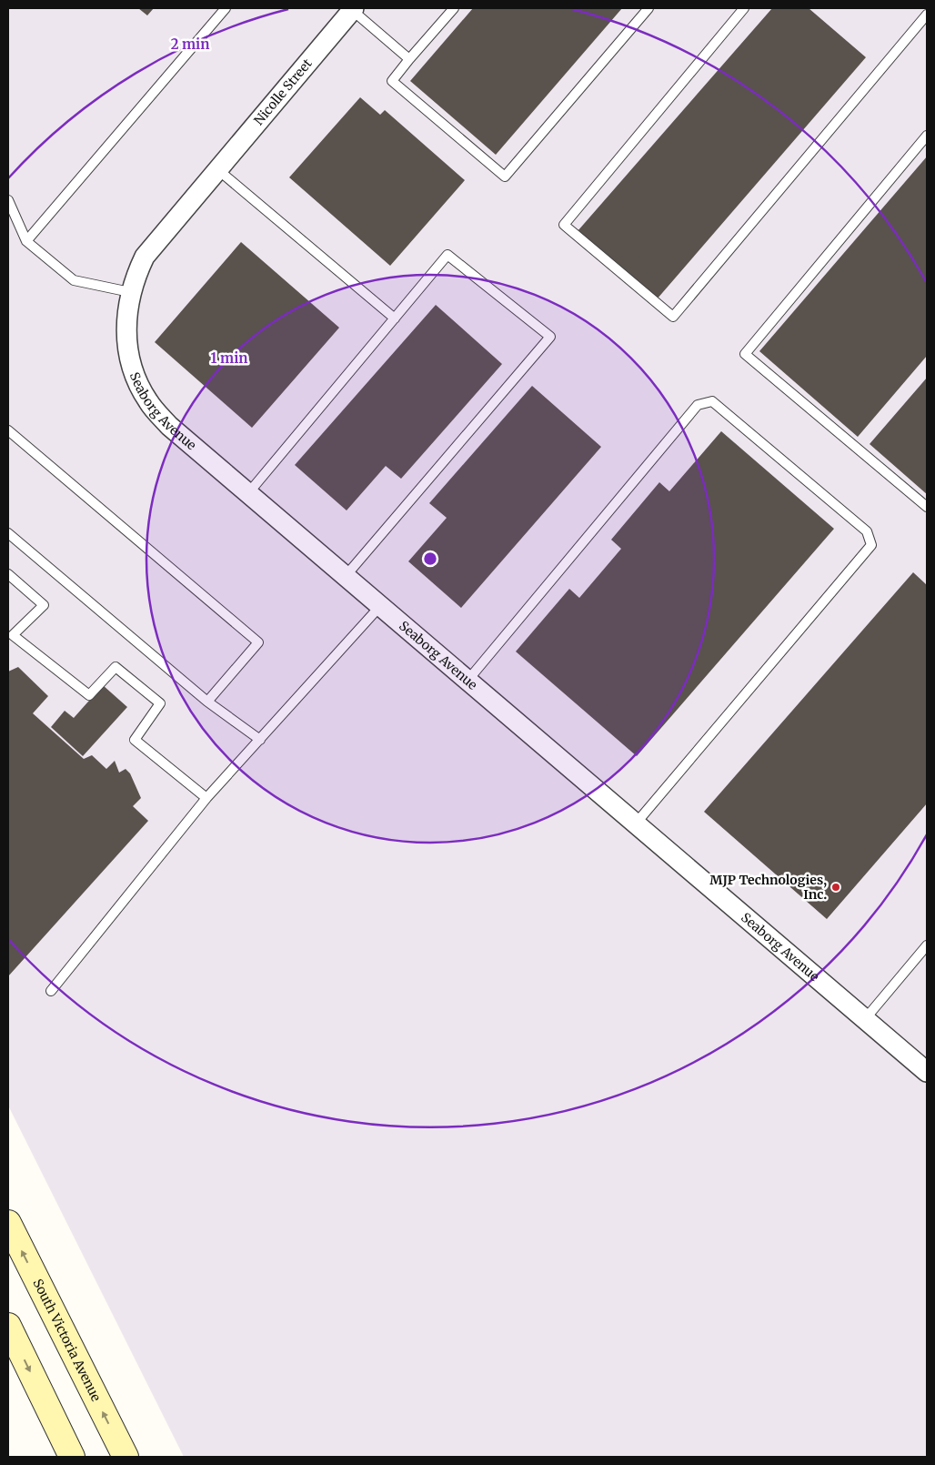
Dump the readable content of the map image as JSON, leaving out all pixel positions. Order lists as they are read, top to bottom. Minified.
{"streets":{"main road":["South Victoria Avenue"],"street":["Nicolle Street","Seaborg Avenue"]},"crossings":[["Nicolle Street","Seaborg Avenue"]],"places":["MJP Technologies, Inc."],"rings":["2 min","1 min"]}
